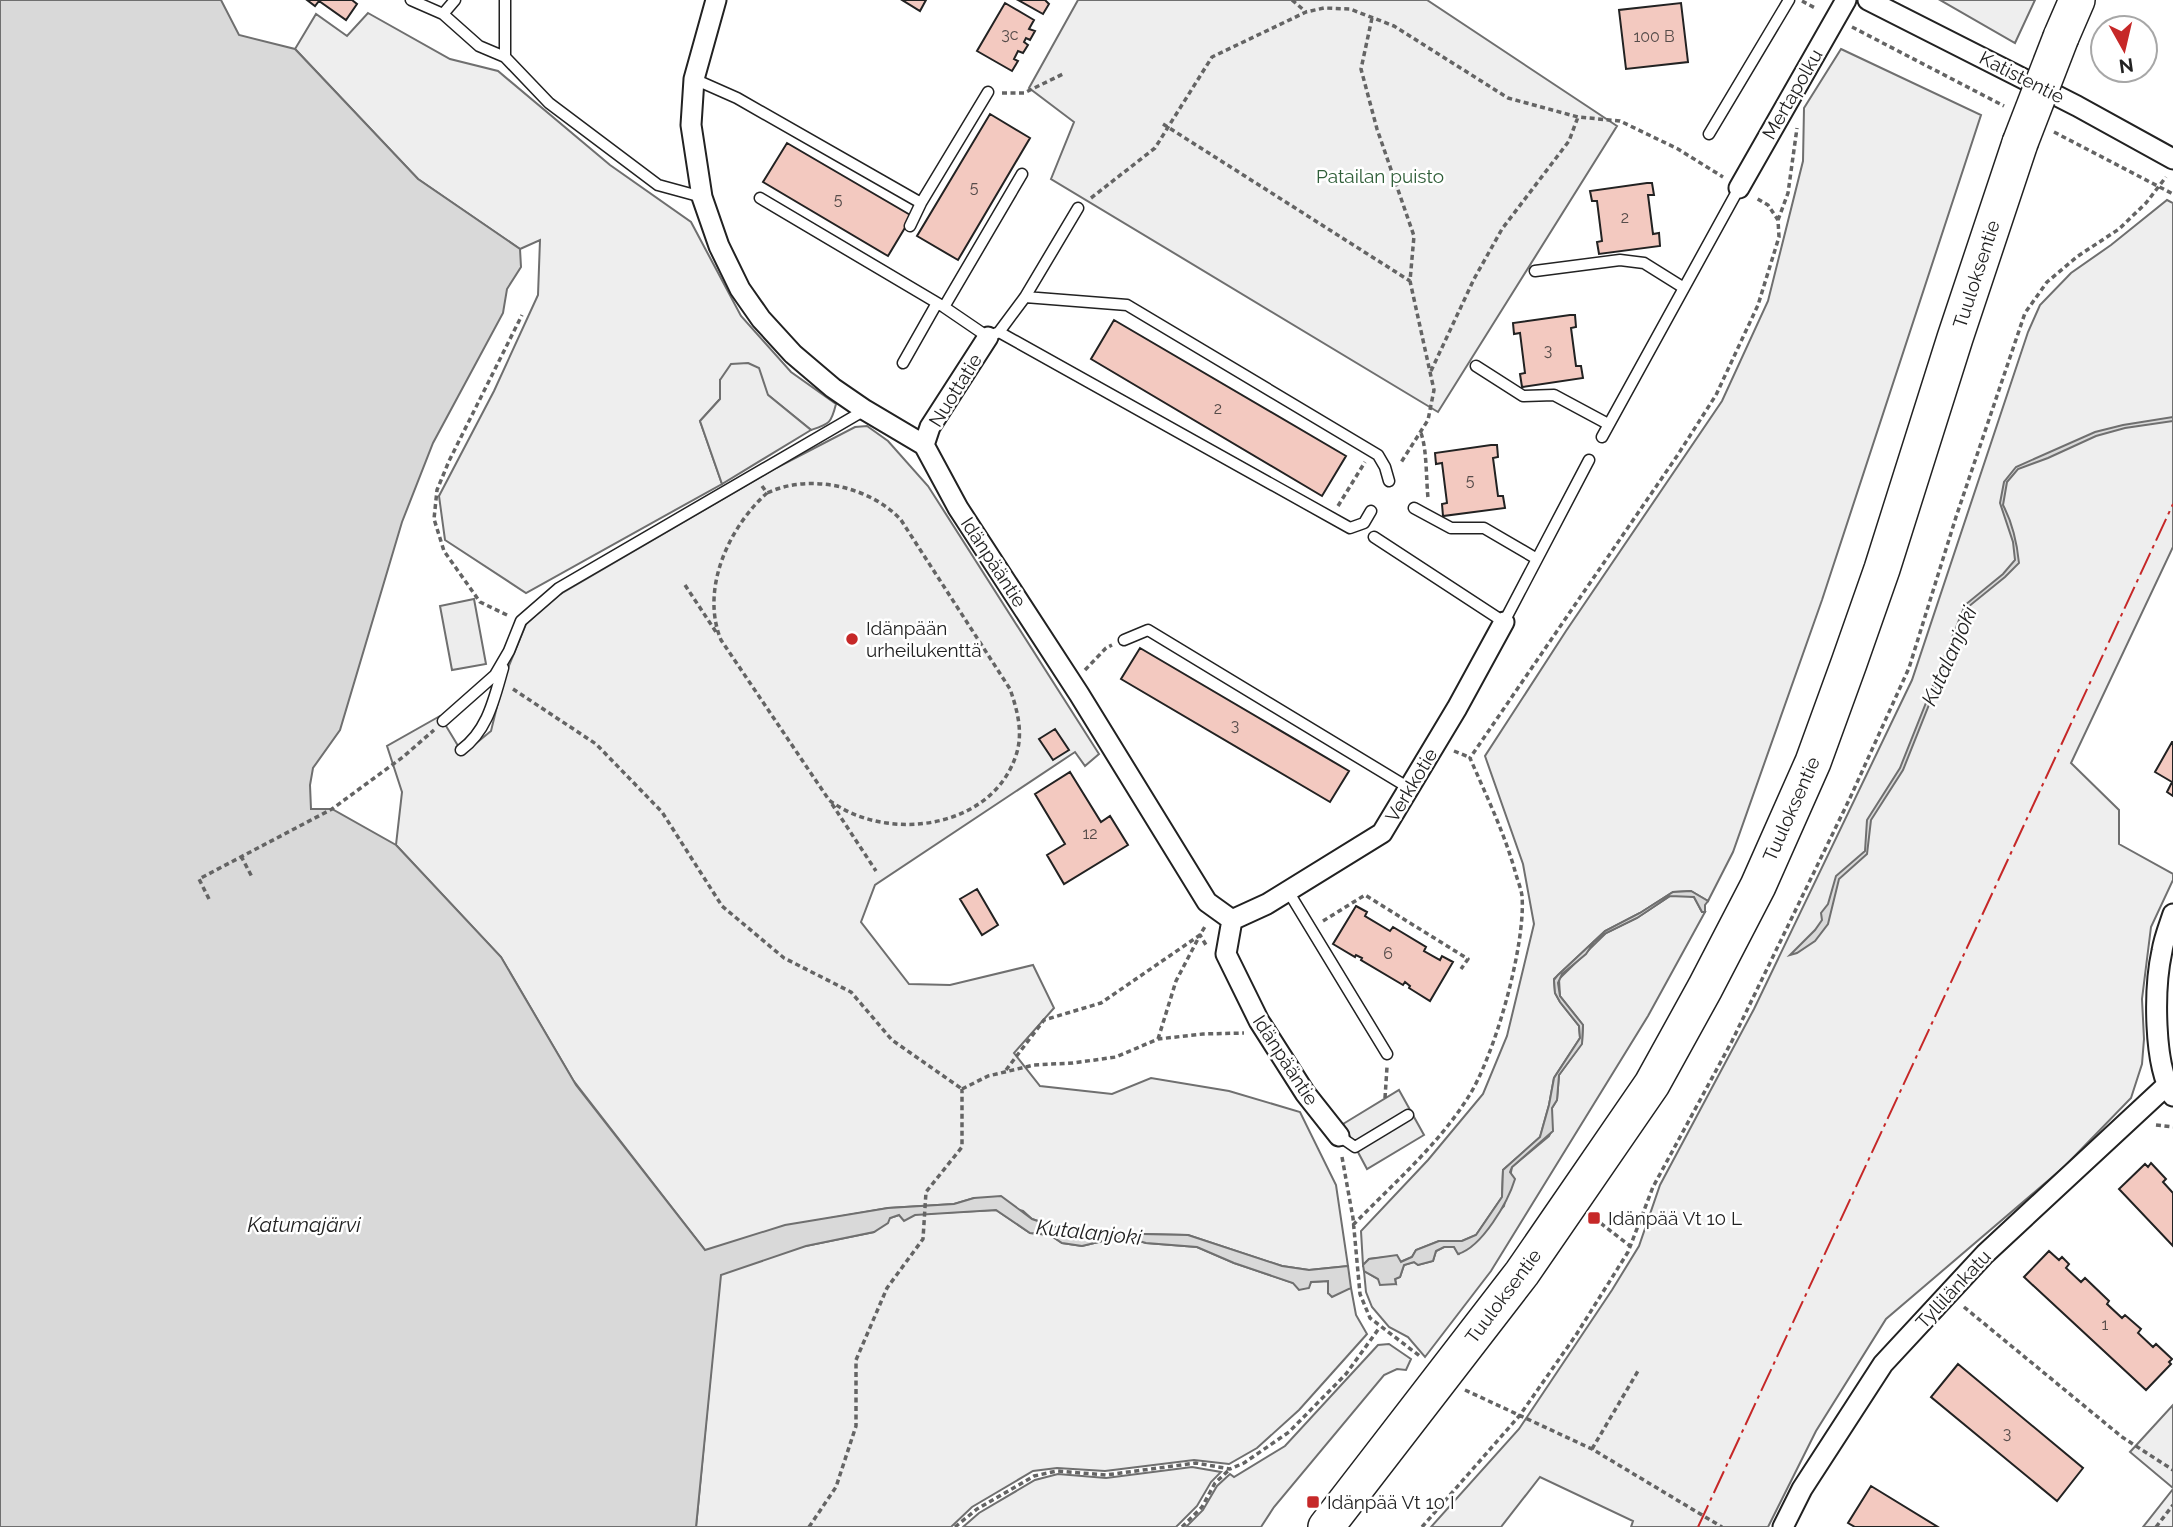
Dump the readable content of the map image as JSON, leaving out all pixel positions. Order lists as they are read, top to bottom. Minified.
{"streets":{"highway":["Tuuloksentie"],"street":["Katistentie","Mertapolku","Nuottatie","Idänpääntie","Verkkotie","Tyllilänkatu"]},"crossings":[["Katistentie","Mertapolku"],["Nuottatie","Idänpääntie"],["Idänpääntie","Verkkotie"]],"water":["Kutalanjoki","Katumajärvi"],"parks":["Patailan puisto"],"places":{"other":["Idänpään urheilukenttä"],"transit":["Idänpää Vt 10 L","Idänpää Vt 10 I"]},"house_numbers":["3c","100 B","5","5","2","3","2","5","3","12","6","1","3"],"north":"bottom"}
